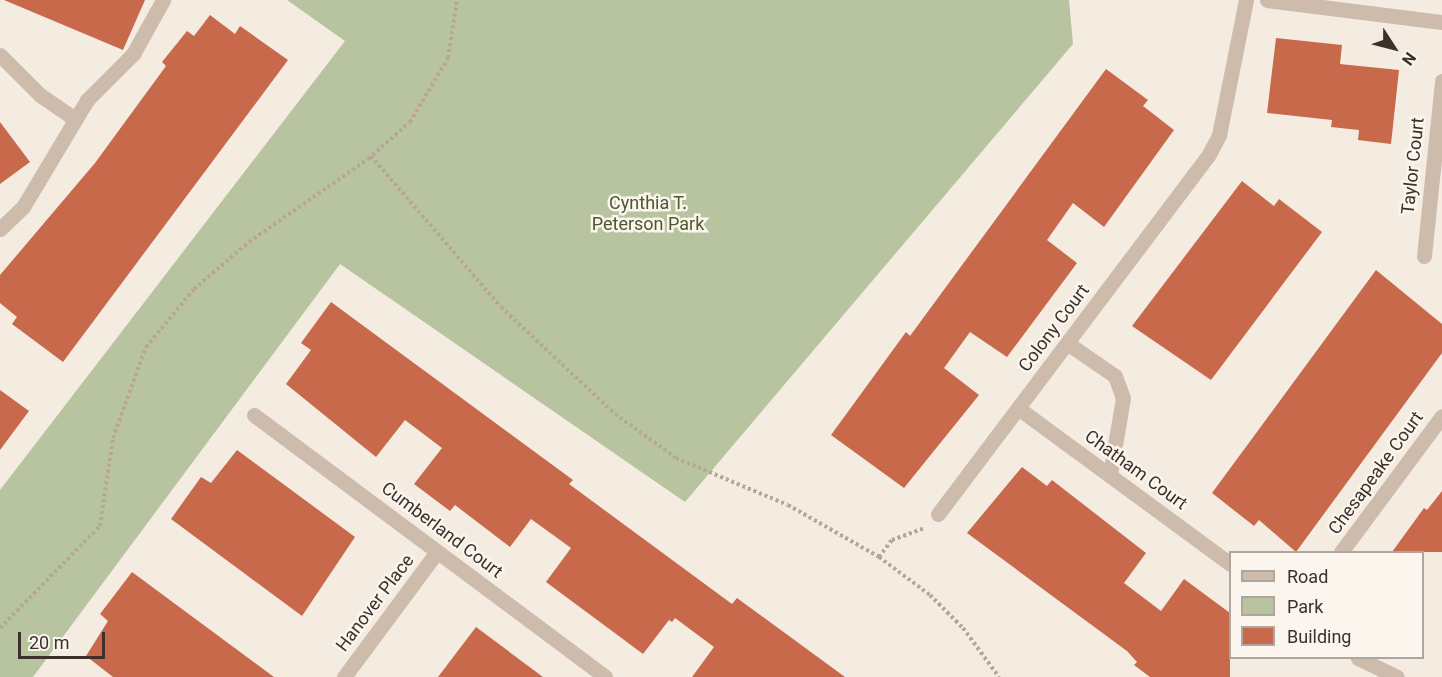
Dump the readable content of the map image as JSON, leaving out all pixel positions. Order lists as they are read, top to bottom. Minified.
{"streets":{"street":["Taylor Court","Colony Court","Chatham Court","Chesapeake Court","Cumberland Court","Hanover Place"]},"crossings":[["Colony Court","Chatham Court"],["Cumberland Court","Hanover Place"]],"parks":["Cynthia T. Peterson Park"],"legend":["Road","Park","Building"],"scale_bar":"20 m","north":"bottom right"}
